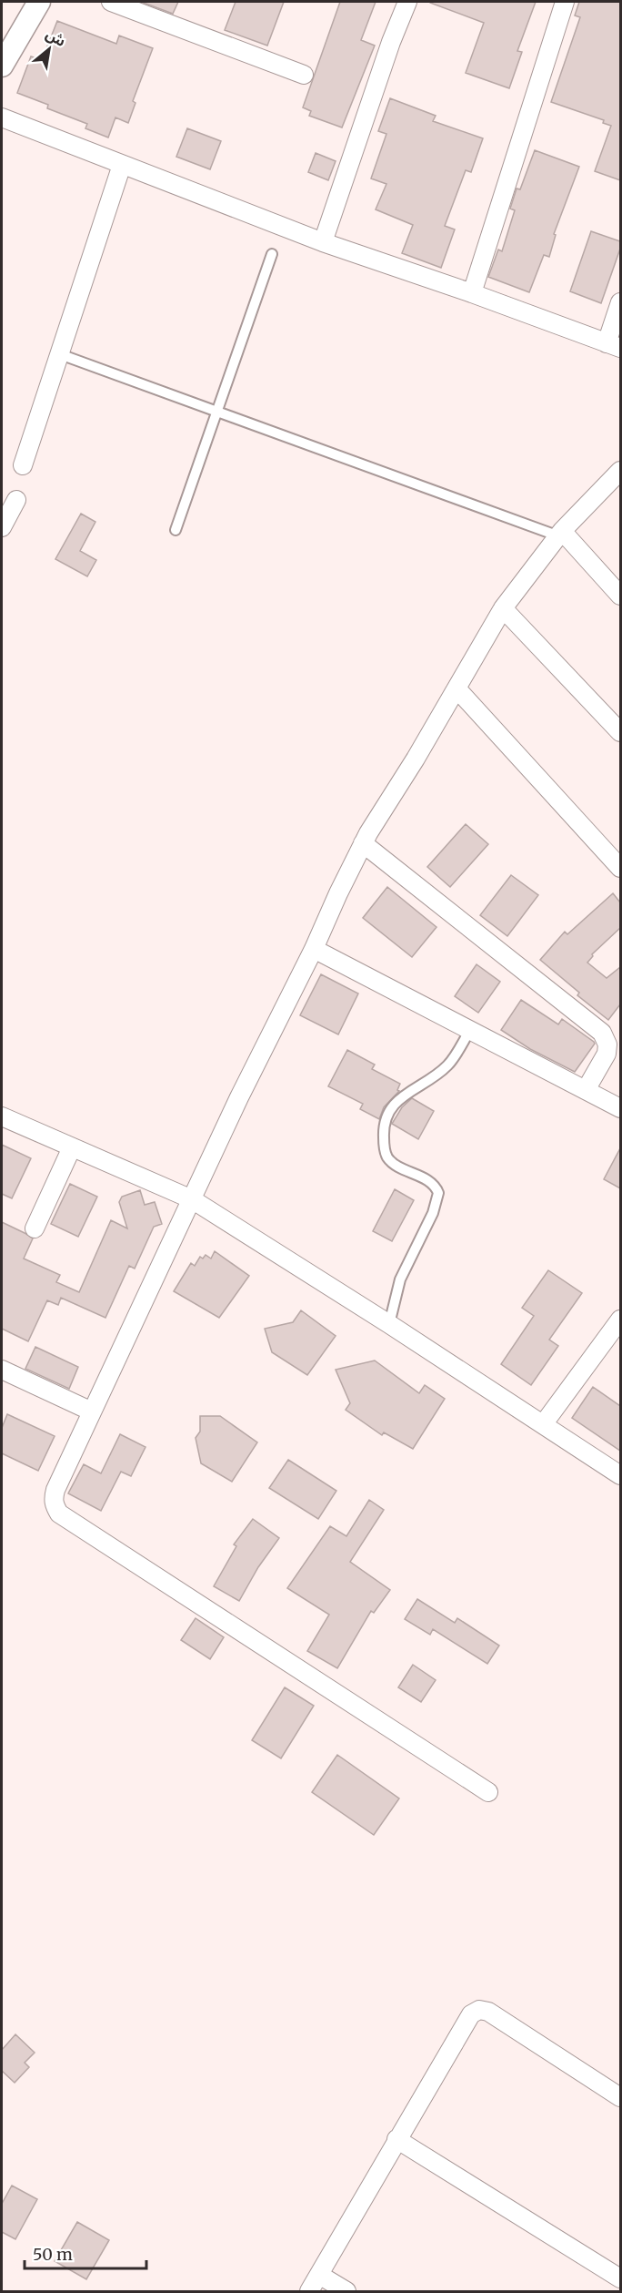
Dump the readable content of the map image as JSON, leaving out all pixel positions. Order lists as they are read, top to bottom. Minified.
{"scale_bar":"50 m","north":"top right"}
